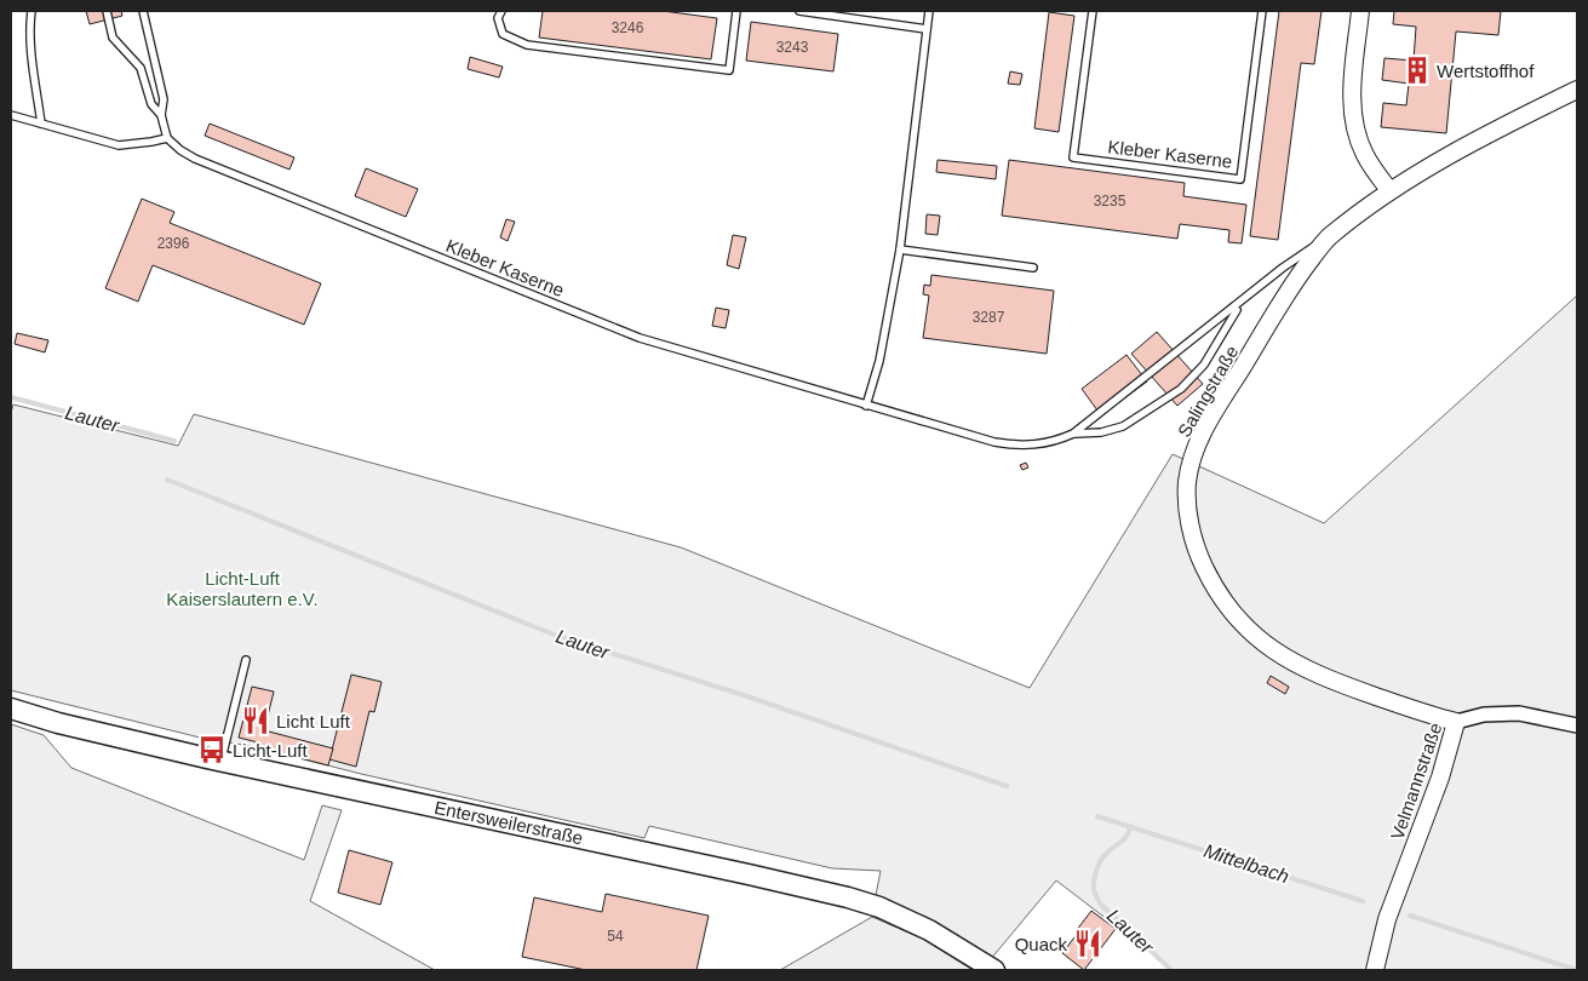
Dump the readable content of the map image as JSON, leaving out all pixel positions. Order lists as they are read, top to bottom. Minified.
{"streets":{"main road":["Entersweilerstraße"],"street":["Salingstraße","Velmannstraße"],"lane":["Kleber Kaserne"]},"crossings":[["Salingstraße","Velmannstraße"]],"water":["Lauter","Mittelbach"],"parks":["Licht-Luft Kaiserslautern e.V."],"places":{"building":["Wertstoffhof"],"restaurant":["Licht Luft","Quack"],"bus stop":["Licht-Luft"]},"house_numbers":["3246","3243","3235","2396","3287","54"]}
